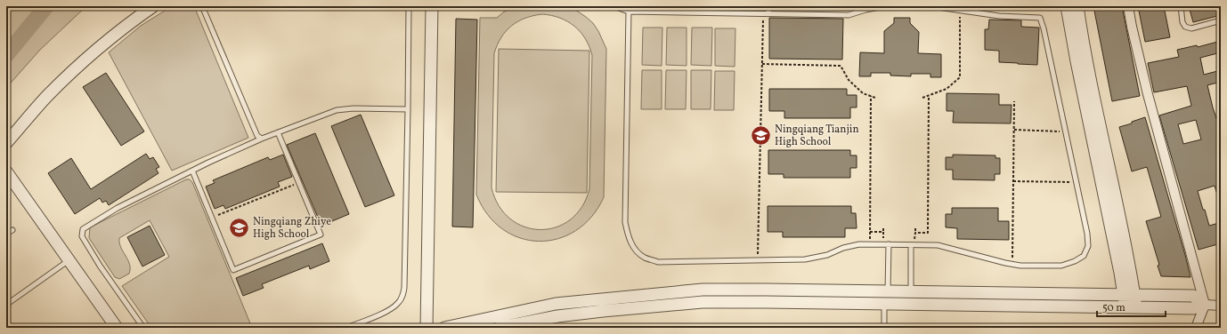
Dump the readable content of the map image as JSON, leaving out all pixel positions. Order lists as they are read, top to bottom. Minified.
{"places":{"school or university":["Ningqiang Tianjin High School","Ningqiang Zhiye High School"]},"scale_bar":"50 m"}
